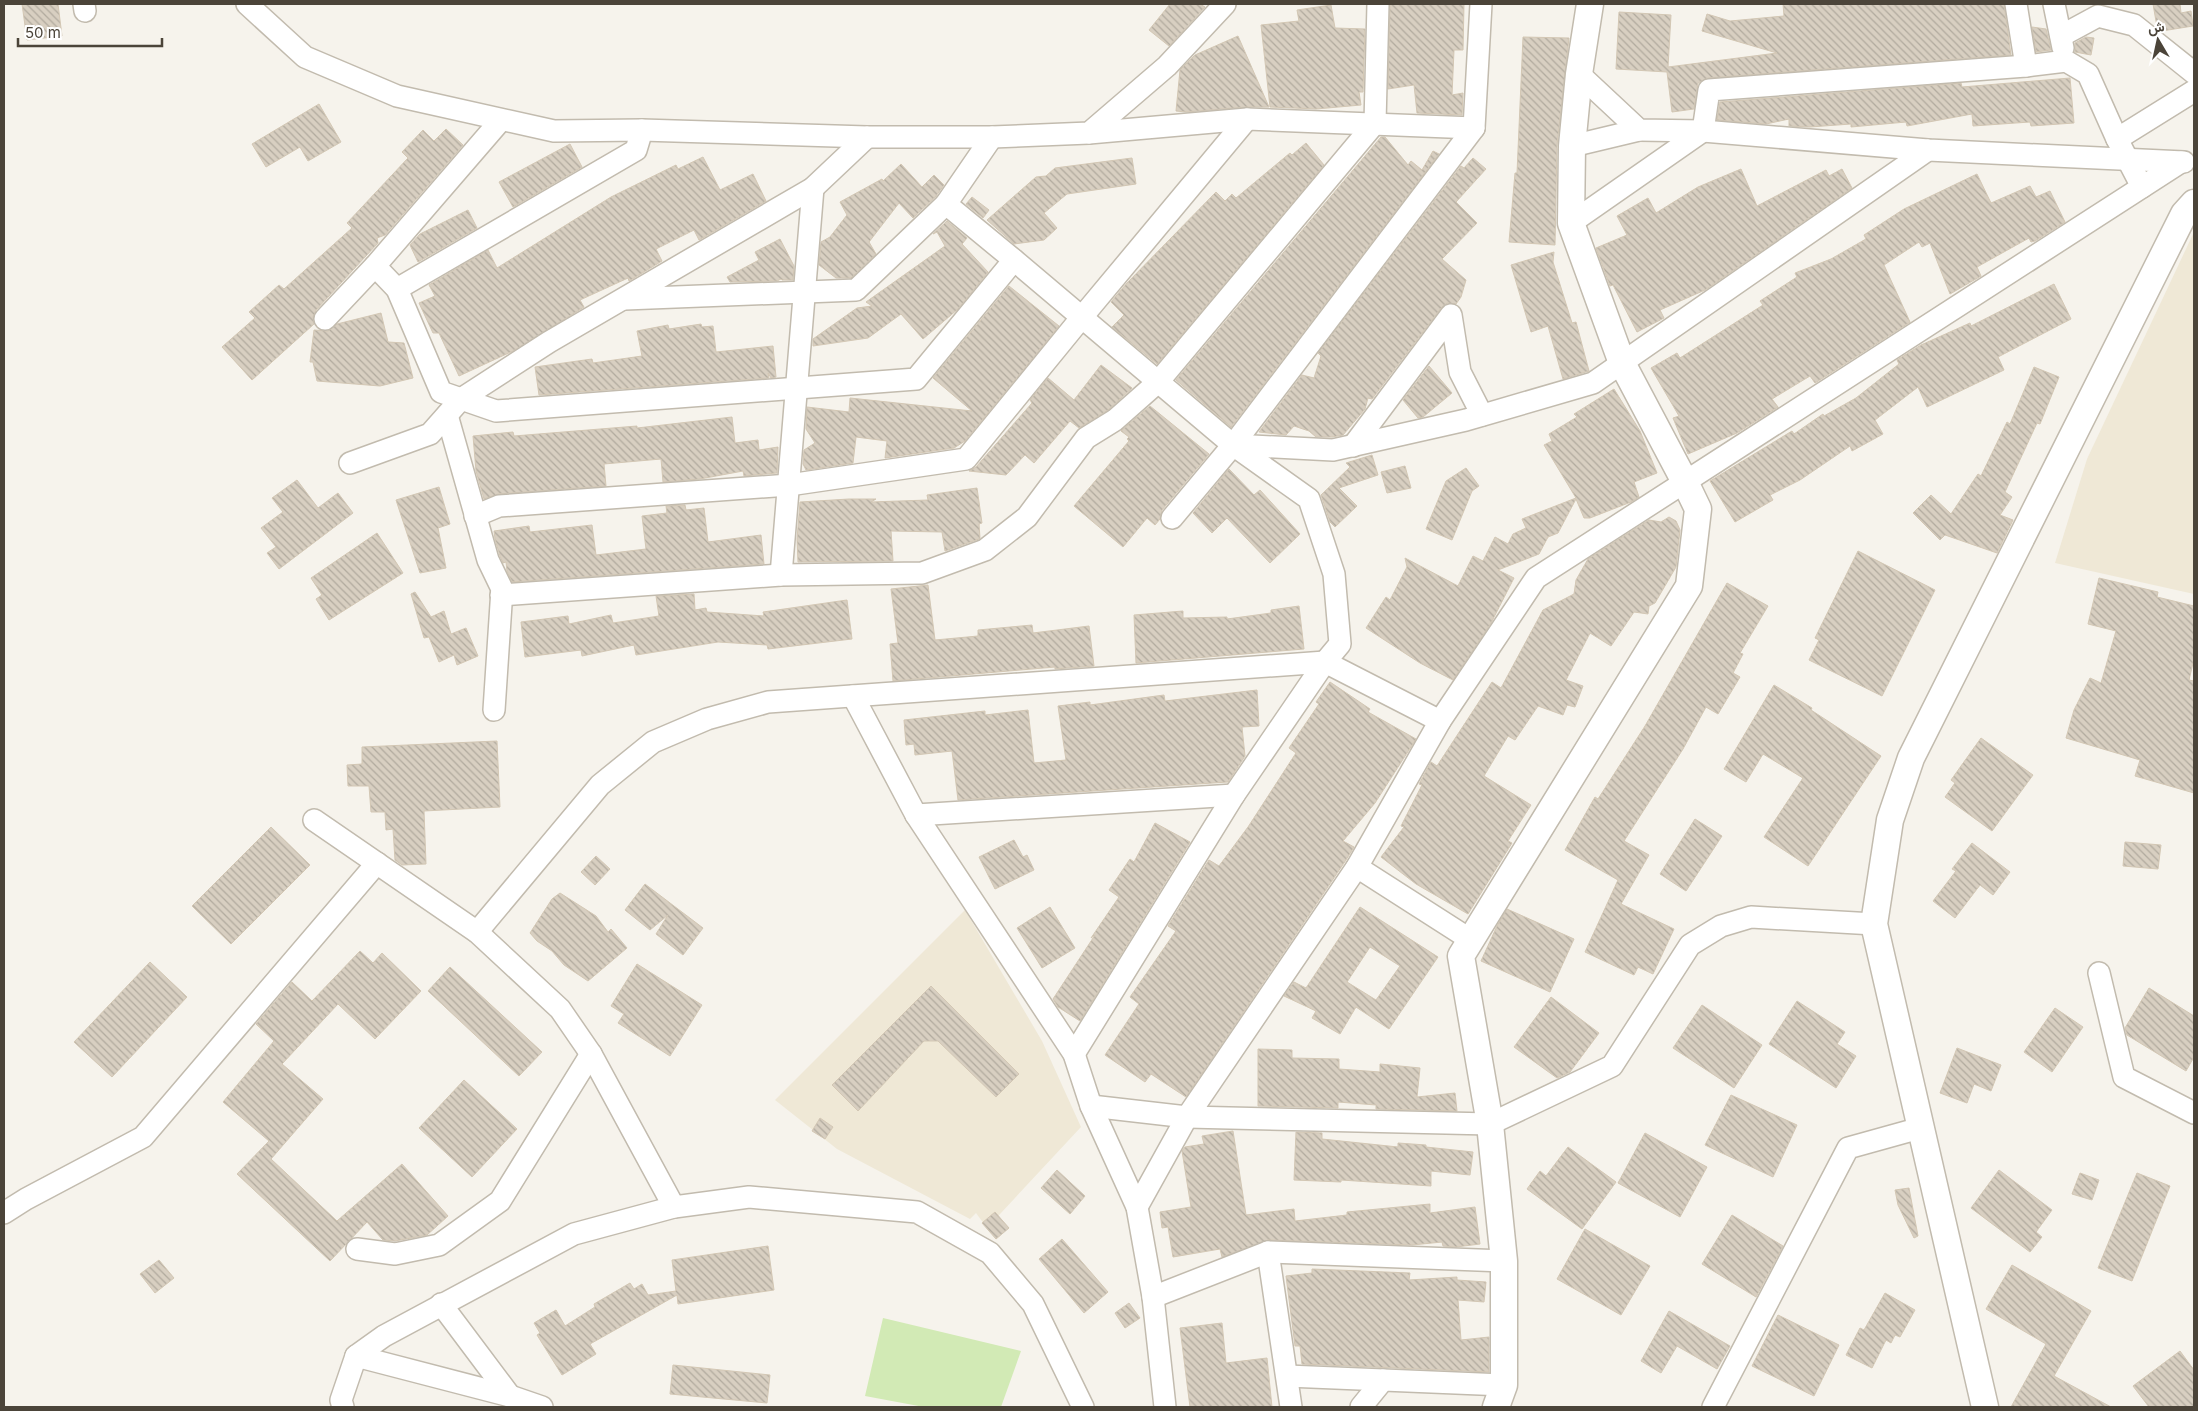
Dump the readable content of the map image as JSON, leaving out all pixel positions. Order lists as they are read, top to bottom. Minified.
{"scale_bar":"50 m","north":"top"}
